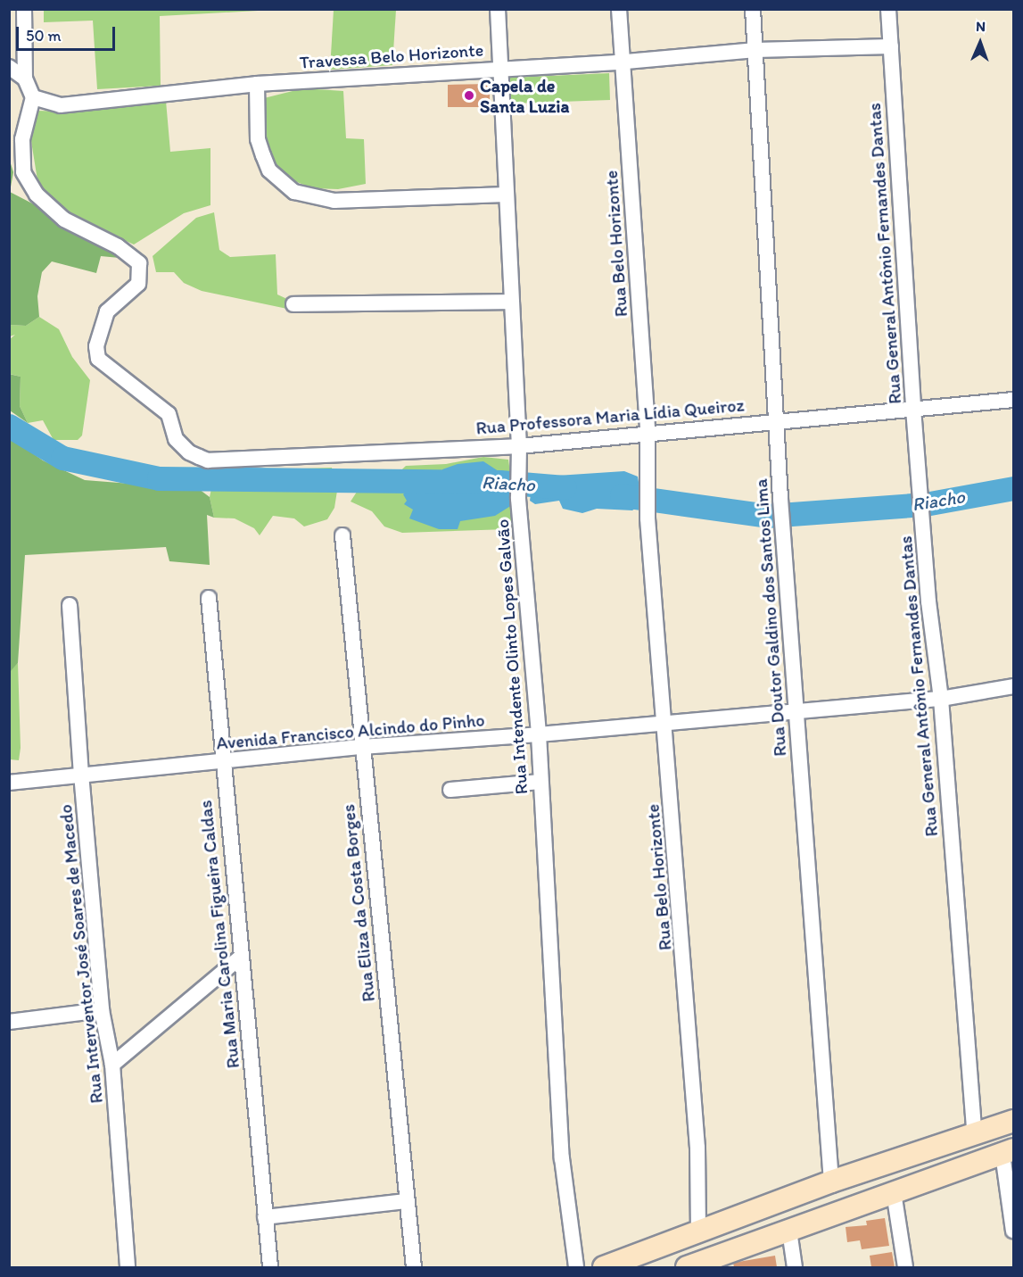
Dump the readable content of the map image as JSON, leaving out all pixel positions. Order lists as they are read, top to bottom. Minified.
{"streets":{"street":["Travessa Belo Horizonte","Rua Belo Horizonte","Rua General Antônio Fernandes Dantas","Rua Professora Maria Lídia Queiroz","Rua Doutor Galdino dos Santos Lima","Rua Intendente Olinto Lopes Galvão","Avenida Francisco Alcindo do Pinho","Rua Eliza da Costa Borges","Rua Maria Carolina Figueira Caldas","Rua Interventor José Soares de Macedo"]},"crossings":[["Travessa Belo Horizonte","Rua Belo Horizonte"],["Travessa Belo Horizonte","Rua General Antônio Fernandes Dantas"],["Travessa Belo Horizonte","Rua Professora Maria Lídia Queiroz"],["Travessa Belo Horizonte","Rua Doutor Galdino dos Santos Lima"],["Travessa Belo Horizonte","Rua Intendente Olinto Lopes Galvão"],["Rua Belo Horizonte","Rua Professora Maria Lídia Queiroz"],["Rua Belo Horizonte","Avenida Francisco Alcindo do Pinho"],["Rua General Antônio Fernandes Dantas","Rua Professora Maria Lídia Queiroz"],["Rua General Antônio Fernandes Dantas","Avenida Francisco Alcindo do Pinho"],["Rua Professora Maria Lídia Queiroz","Rua Doutor Galdino dos Santos Lima"],["Rua Professora Maria Lídia Queiroz","Rua Intendente Olinto Lopes Galvão"],["Rua Doutor Galdino dos Santos Lima","Avenida Francisco Alcindo do Pinho"],["Rua Intendente Olinto Lopes Galvão","Avenida Francisco Alcindo do Pinho"],["Avenida Francisco Alcindo do Pinho","Rua Eliza da Costa Borges"],["Avenida Francisco Alcindo do Pinho","Rua Maria Carolina Figueira Caldas"],["Avenida Francisco Alcindo do Pinho","Rua Interventor José Soares de Macedo"]],"water":["Riacho"],"places":["Capela de Santa Luzia"],"scale_bar":"50 m","north":"top"}
